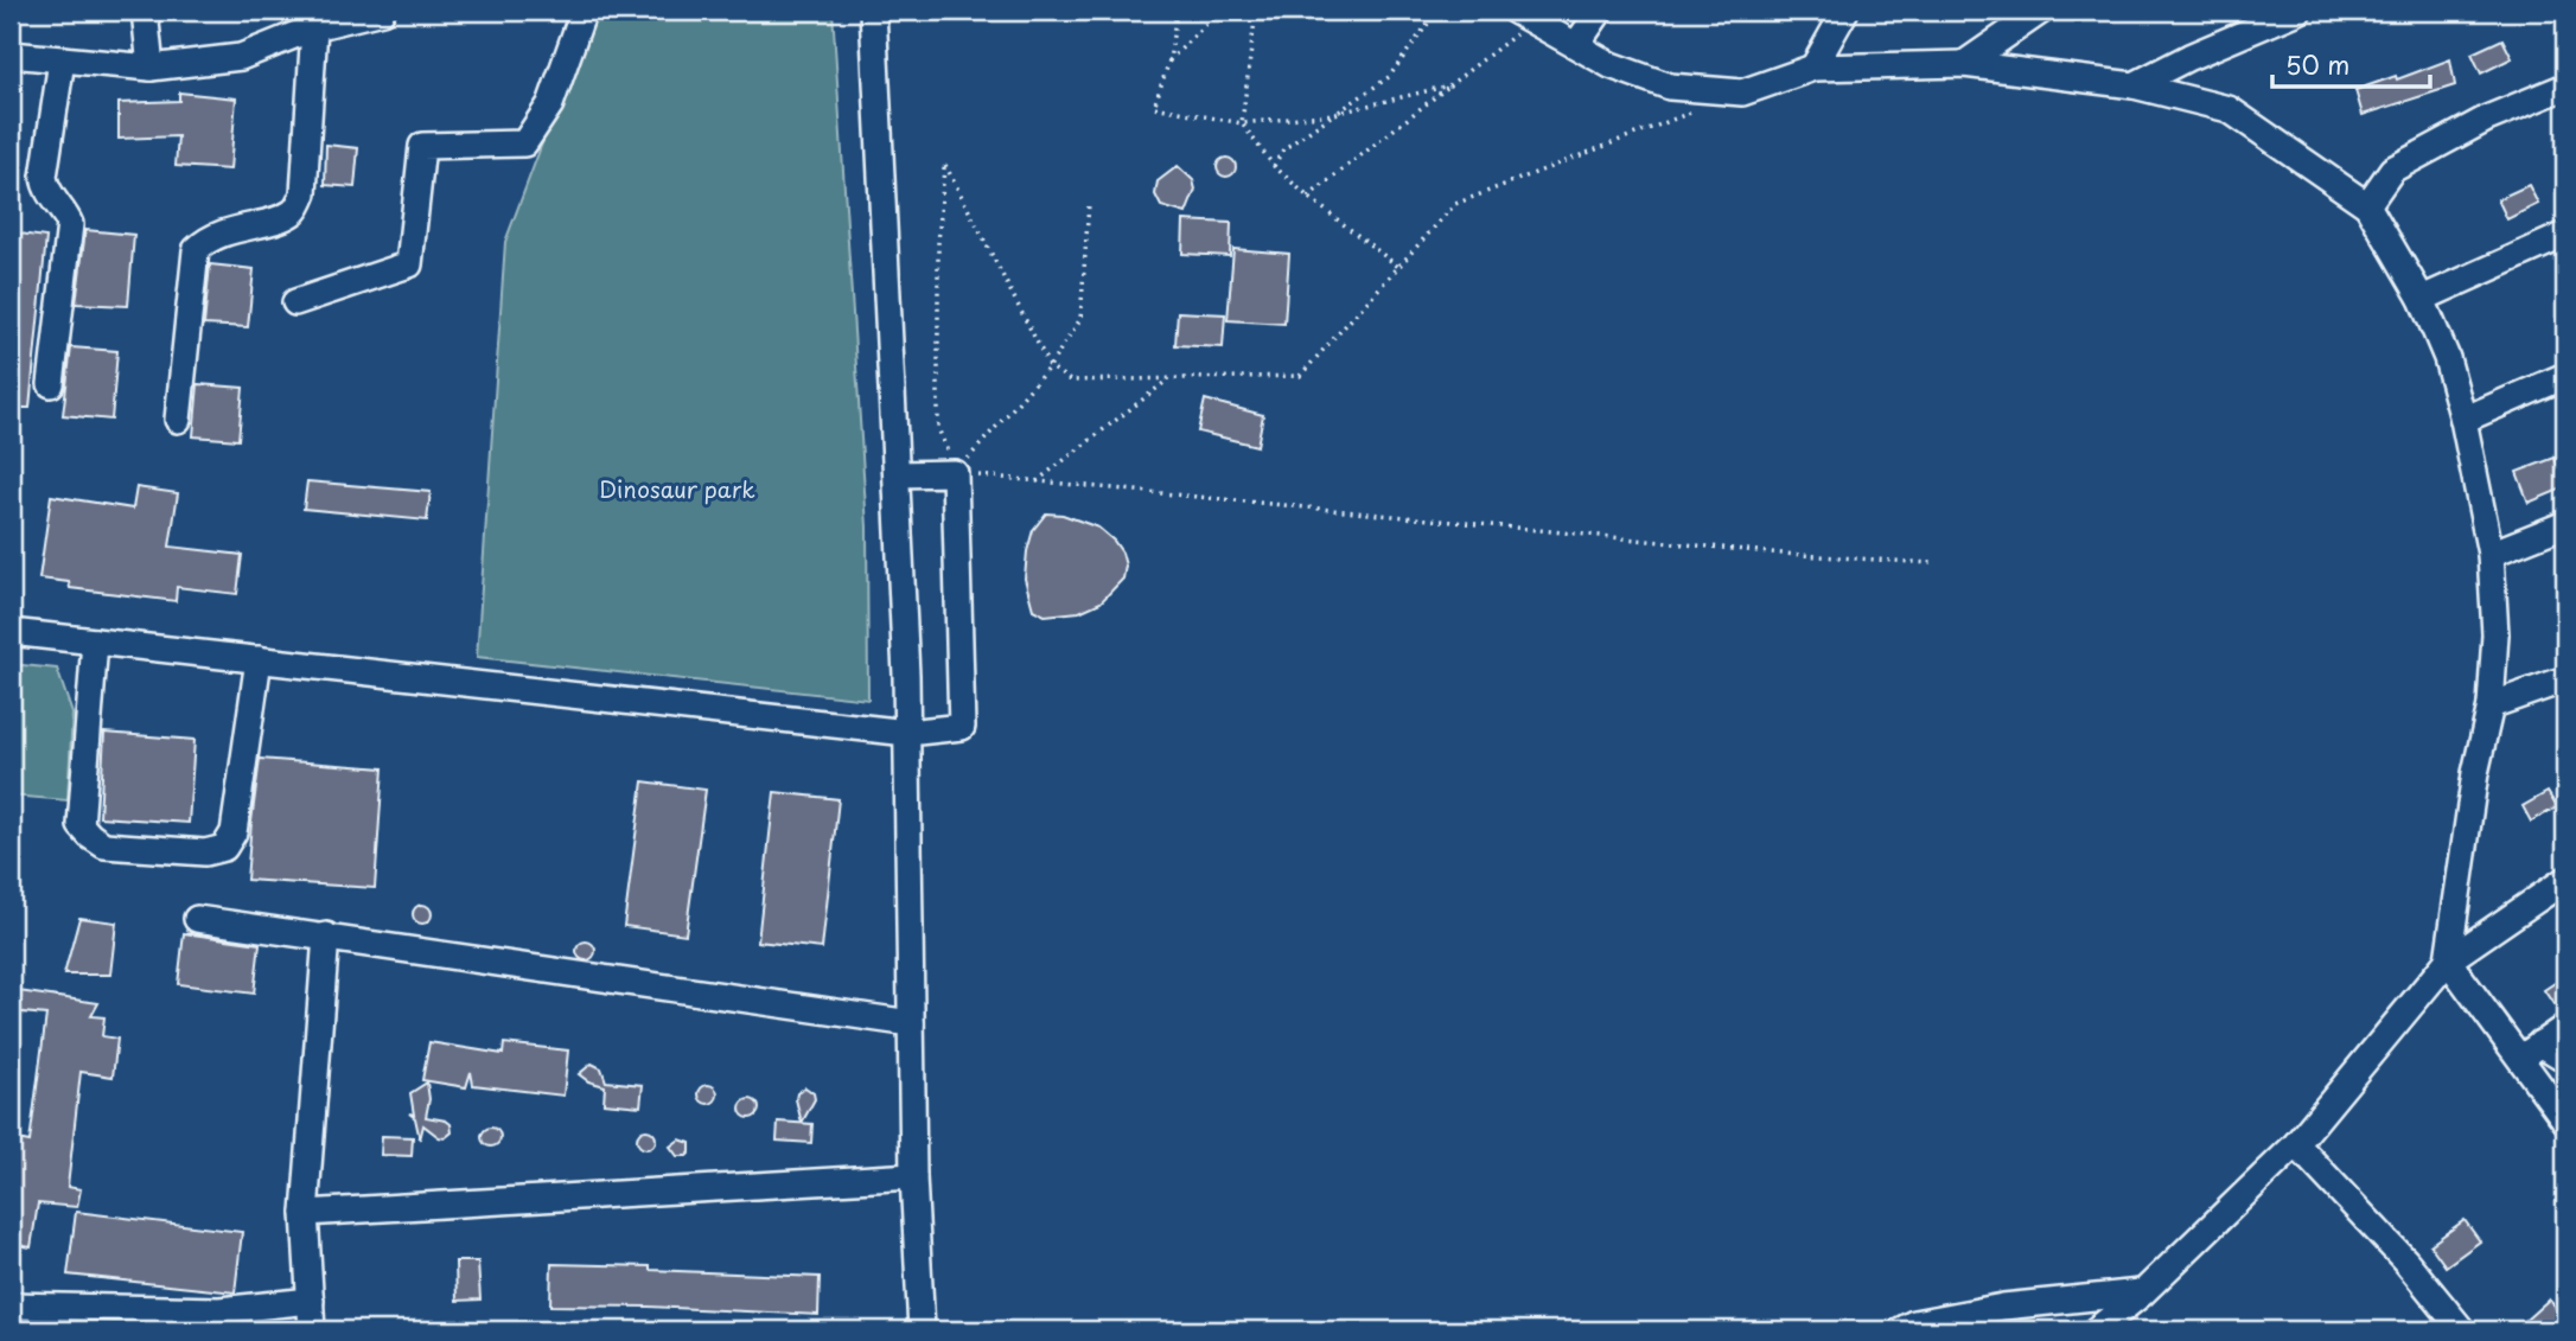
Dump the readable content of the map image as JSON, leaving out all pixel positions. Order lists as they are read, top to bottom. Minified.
{"parks":["Dinosaur park"],"scale_bar":"50 m"}
